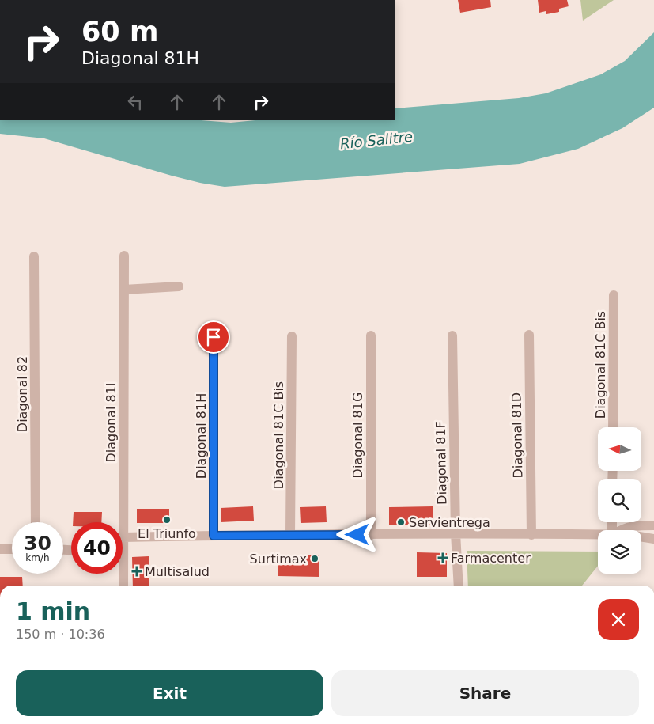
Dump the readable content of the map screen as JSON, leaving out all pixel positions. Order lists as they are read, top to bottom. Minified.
{"streets":{"street":["Diagonal 81C Bis","Diagonal 82","Diagonal 81I","Diagonal 81G","Diagonal 81D","Diagonal 81H","Diagonal 81F"]},"water":["Río Salitre"],"places":{"other":["El Triunfo","Servientrega","Surtimax"],"health":["Farmacenter","Multisalud"]},"north":"left","page":{"turn":["60 m","Diagonal 81H"],"speed":"30 km/h","limit":"40","heading":["1 min","150 m · 10:36"],"buttons":["Exit","Share"]}}
